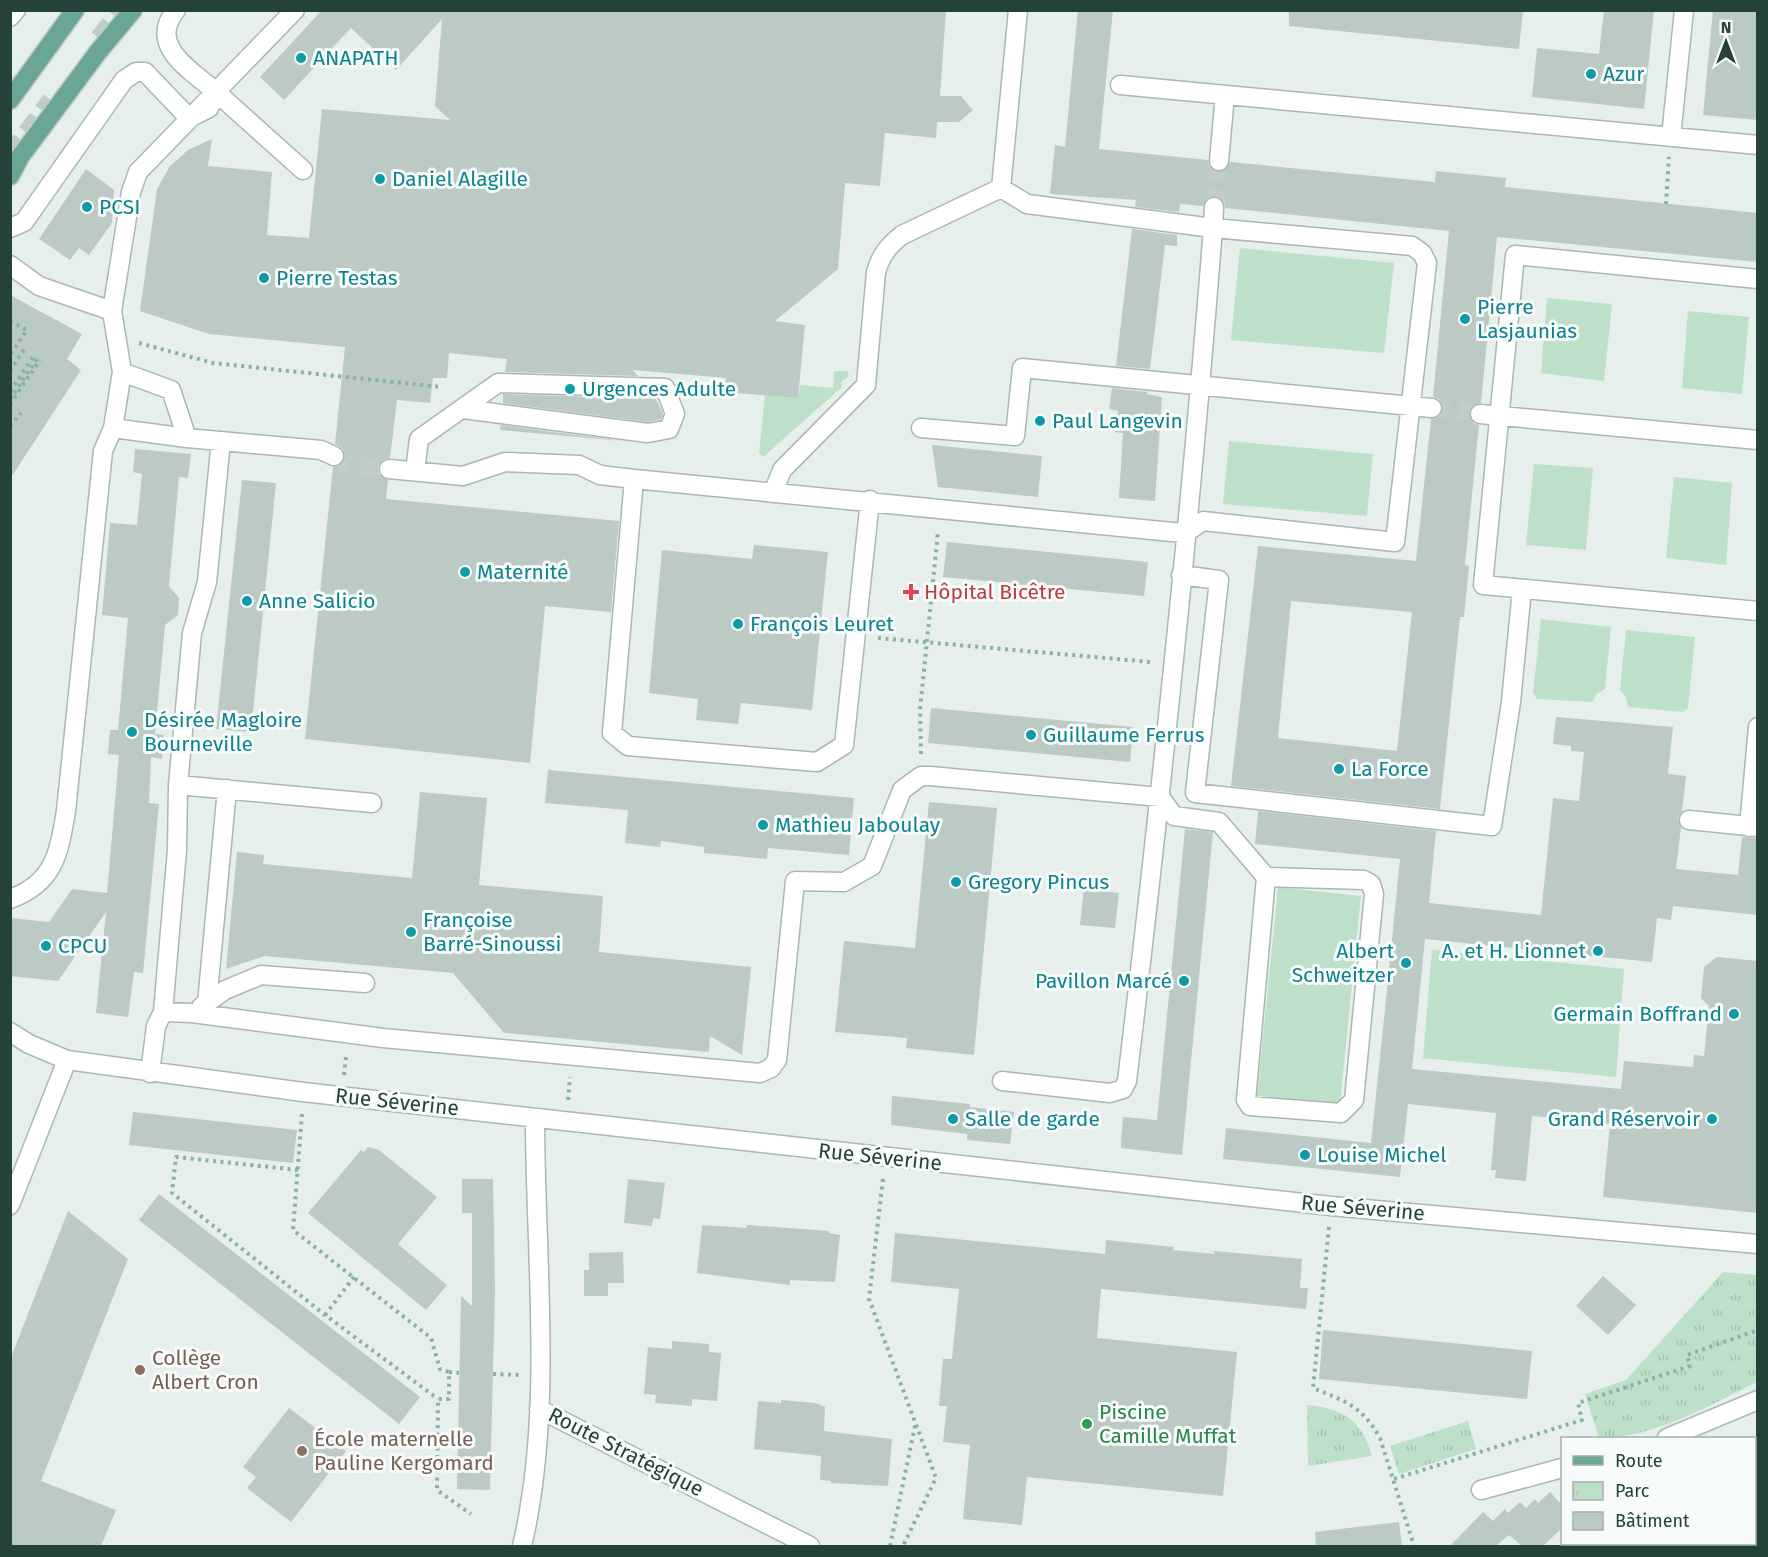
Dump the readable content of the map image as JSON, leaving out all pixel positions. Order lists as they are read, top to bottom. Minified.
{"streets":{"street":["Rue Séverine","Route Stratégique"]},"crossings":[["Rue Séverine","Route Stratégique"]],"places":{"other":["ANAPATH","Azur","Daniel Alagille","PCSI","Pierre Testas","Pierre Lasjaunias","Urgences Adulte","Paul Langevin","Maternité","Anne Salicio","François Leuret","Désirée Magloire Bourneville","Guillaume Ferrus","La Force","Mathieu Jaboulay","Gregory Pincus","Françoise Barré-Sinoussi","CPCU","A. et H. Lionnet","Albert Schweitzer","Pavillon Marcé","Germain Boffrand","Salle de garde","Grand Réservoir","Louise Michel","Collège Albert Cron","Piscine Camille Muffat","École maternelle Pauline Kergomard"],"health":["Hôpital Bicêtre"]},"legend":["Route","Parc","Bâtiment"],"north":"top"}
